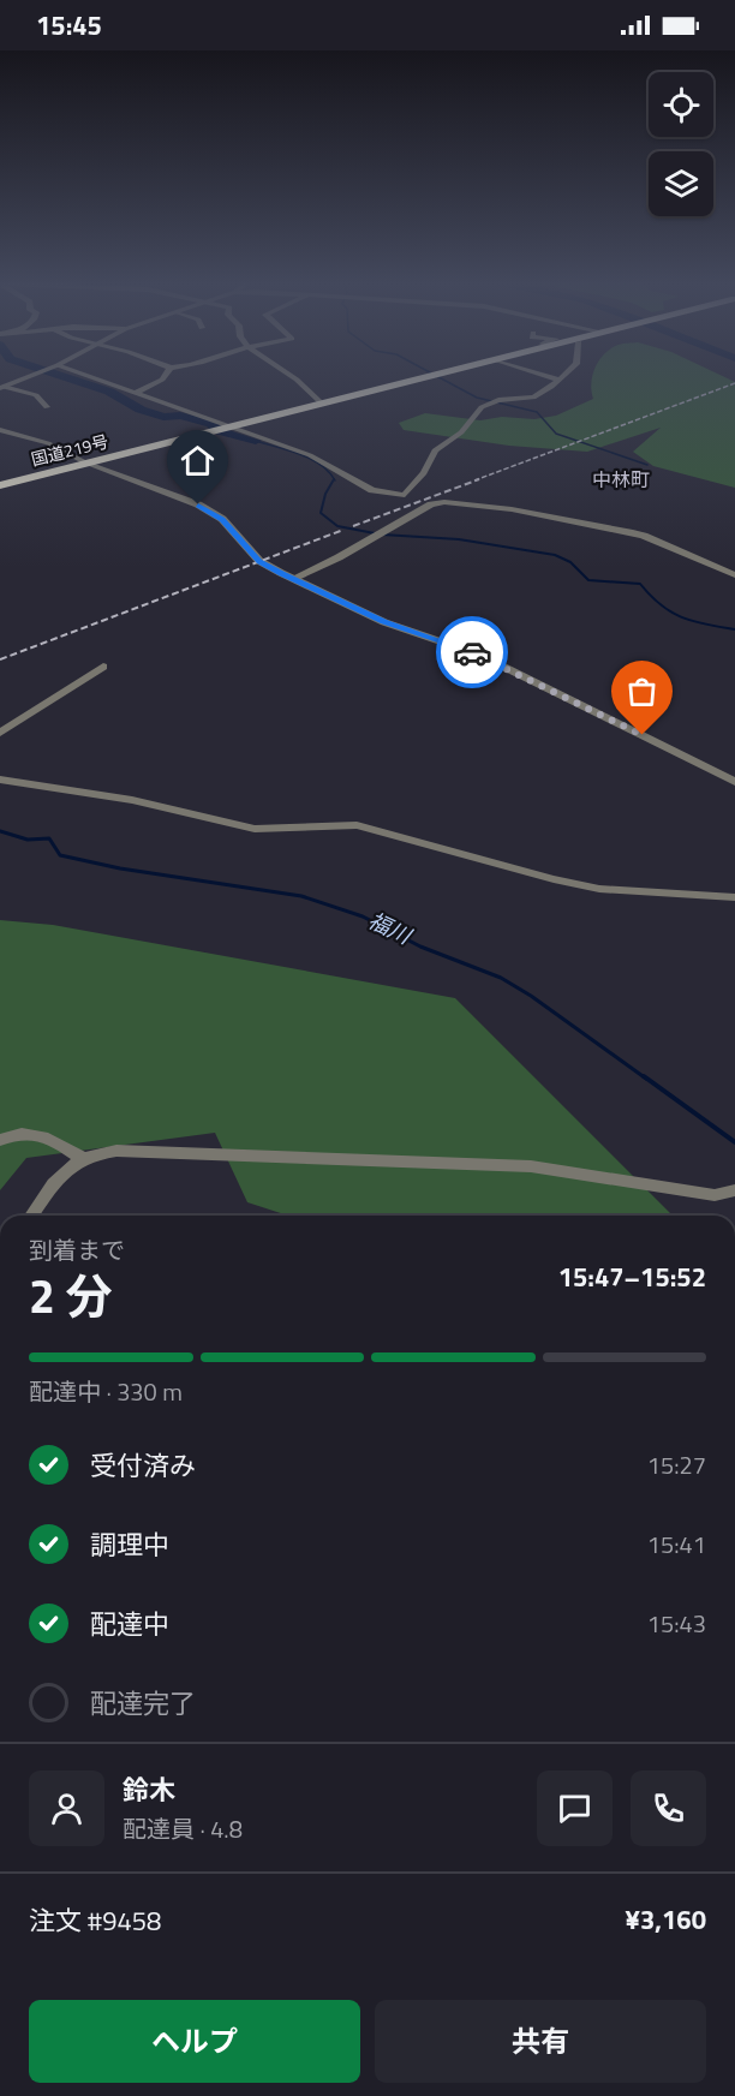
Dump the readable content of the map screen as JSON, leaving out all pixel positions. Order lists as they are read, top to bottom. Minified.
{"streets":{"highway":["国道219号"]},"districts":["中林町"],"water":["福川"],"page":{"status":"15:45","heading":["2 分","到着まで","15:47–15:52"],"panel":["鈴木","配達員 · 4.8","注文 #9458","¥3,160"],"bar":"配達中 · 330 m","list":[["受付済み","15:27"],["調理中","15:41"],["配達中","15:43"],"配達完了"],"buttons":["ヘルプ","共有"]}}
